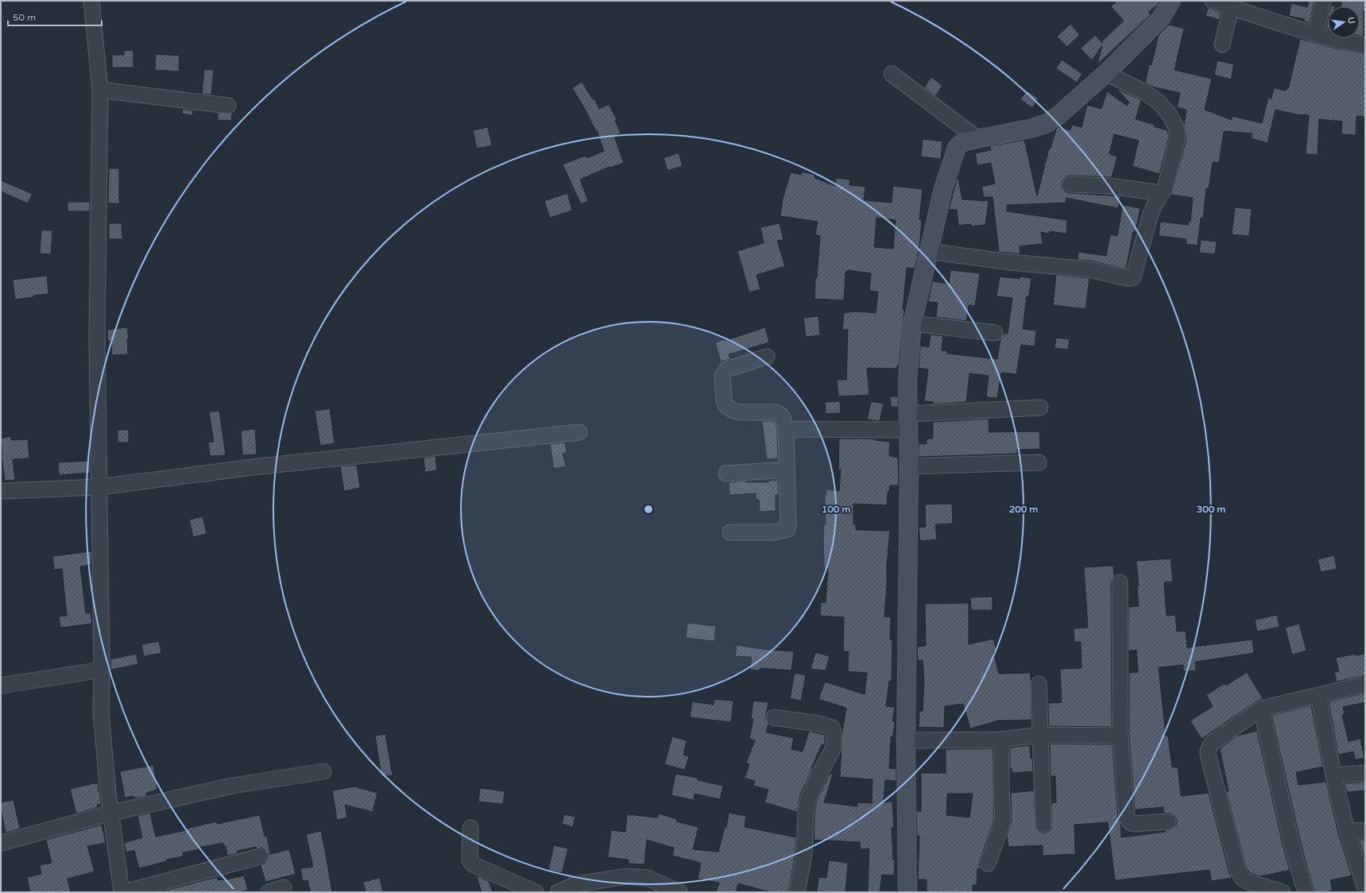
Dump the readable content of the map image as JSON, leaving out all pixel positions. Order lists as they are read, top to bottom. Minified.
{"scale_bar":"50 m","north":"right","rings":["100 m","200 m","300 m"]}
